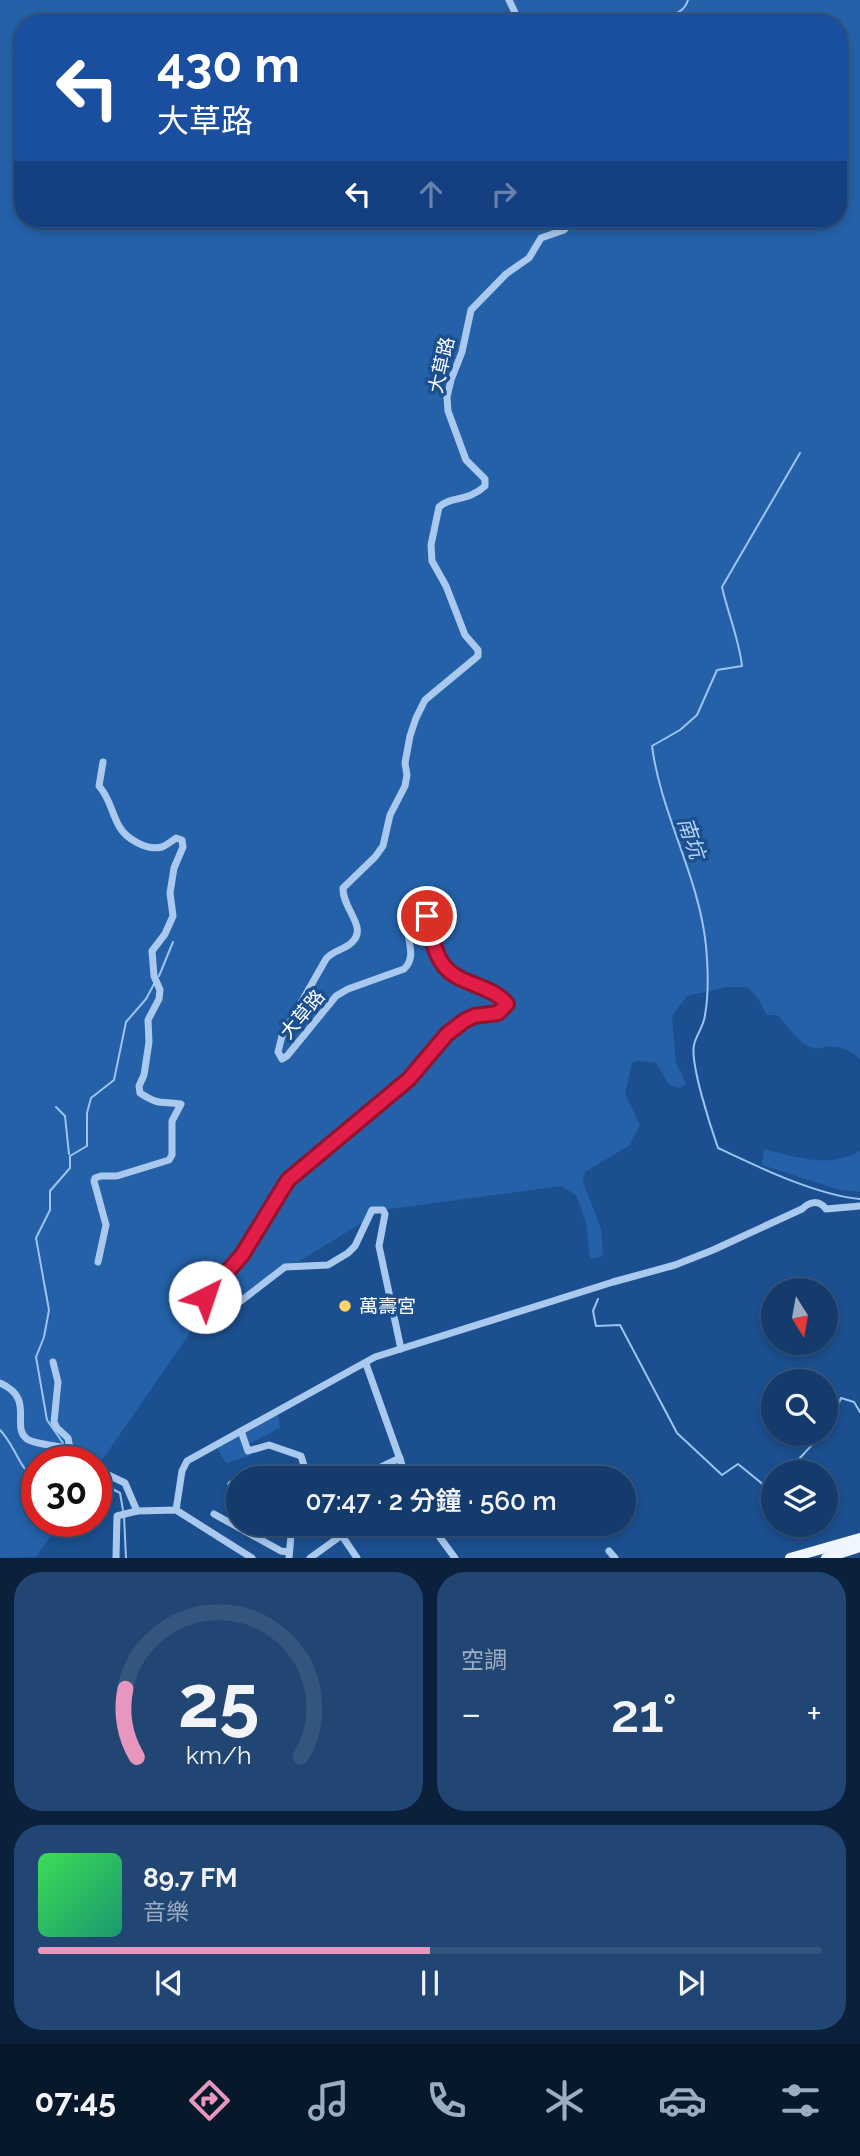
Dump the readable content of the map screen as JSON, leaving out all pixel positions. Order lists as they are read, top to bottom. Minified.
{"streets":{"street":["大草路"]},"water":["南坑"],"places":["萬壽宮"],"north":"bottom","page":{"turn":["430 m","大草路"],"limit":"30","trip":"07:47 · 2 分鐘 · 560 m","tile":"空調","heat":["−","21°","+"],"song":["89.7 FM","音樂"],"tabs":"07:45","gauge":["25","km/h"]}}
